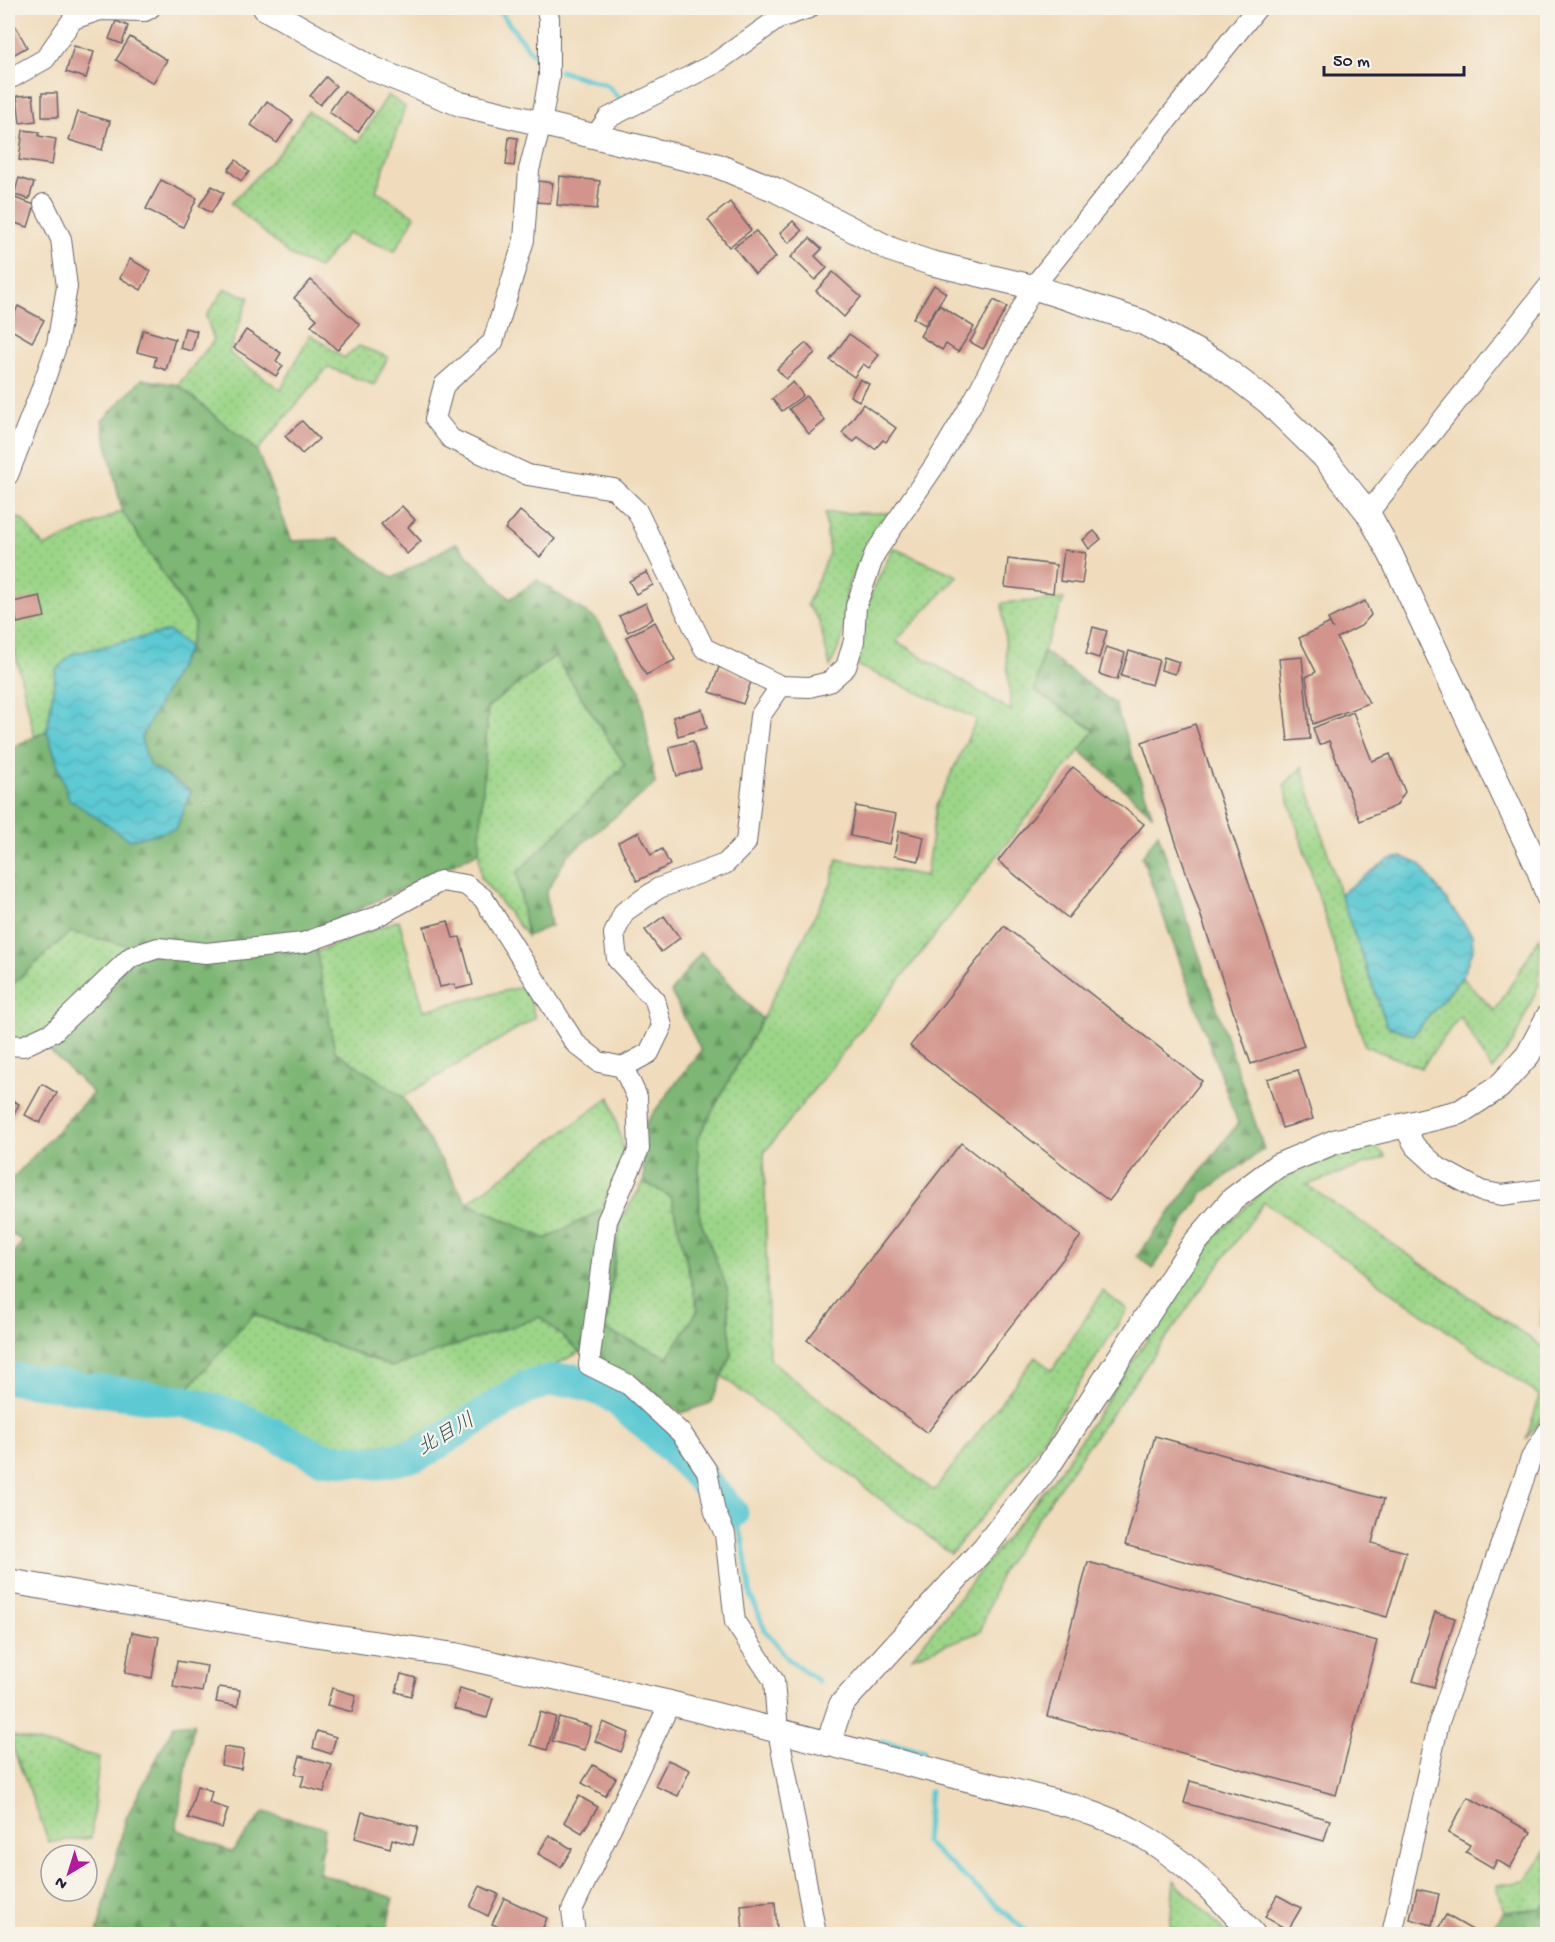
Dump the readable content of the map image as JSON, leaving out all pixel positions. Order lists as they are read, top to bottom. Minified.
{"water":["北目川"],"scale_bar":"50 m","north":"bottom left"}
